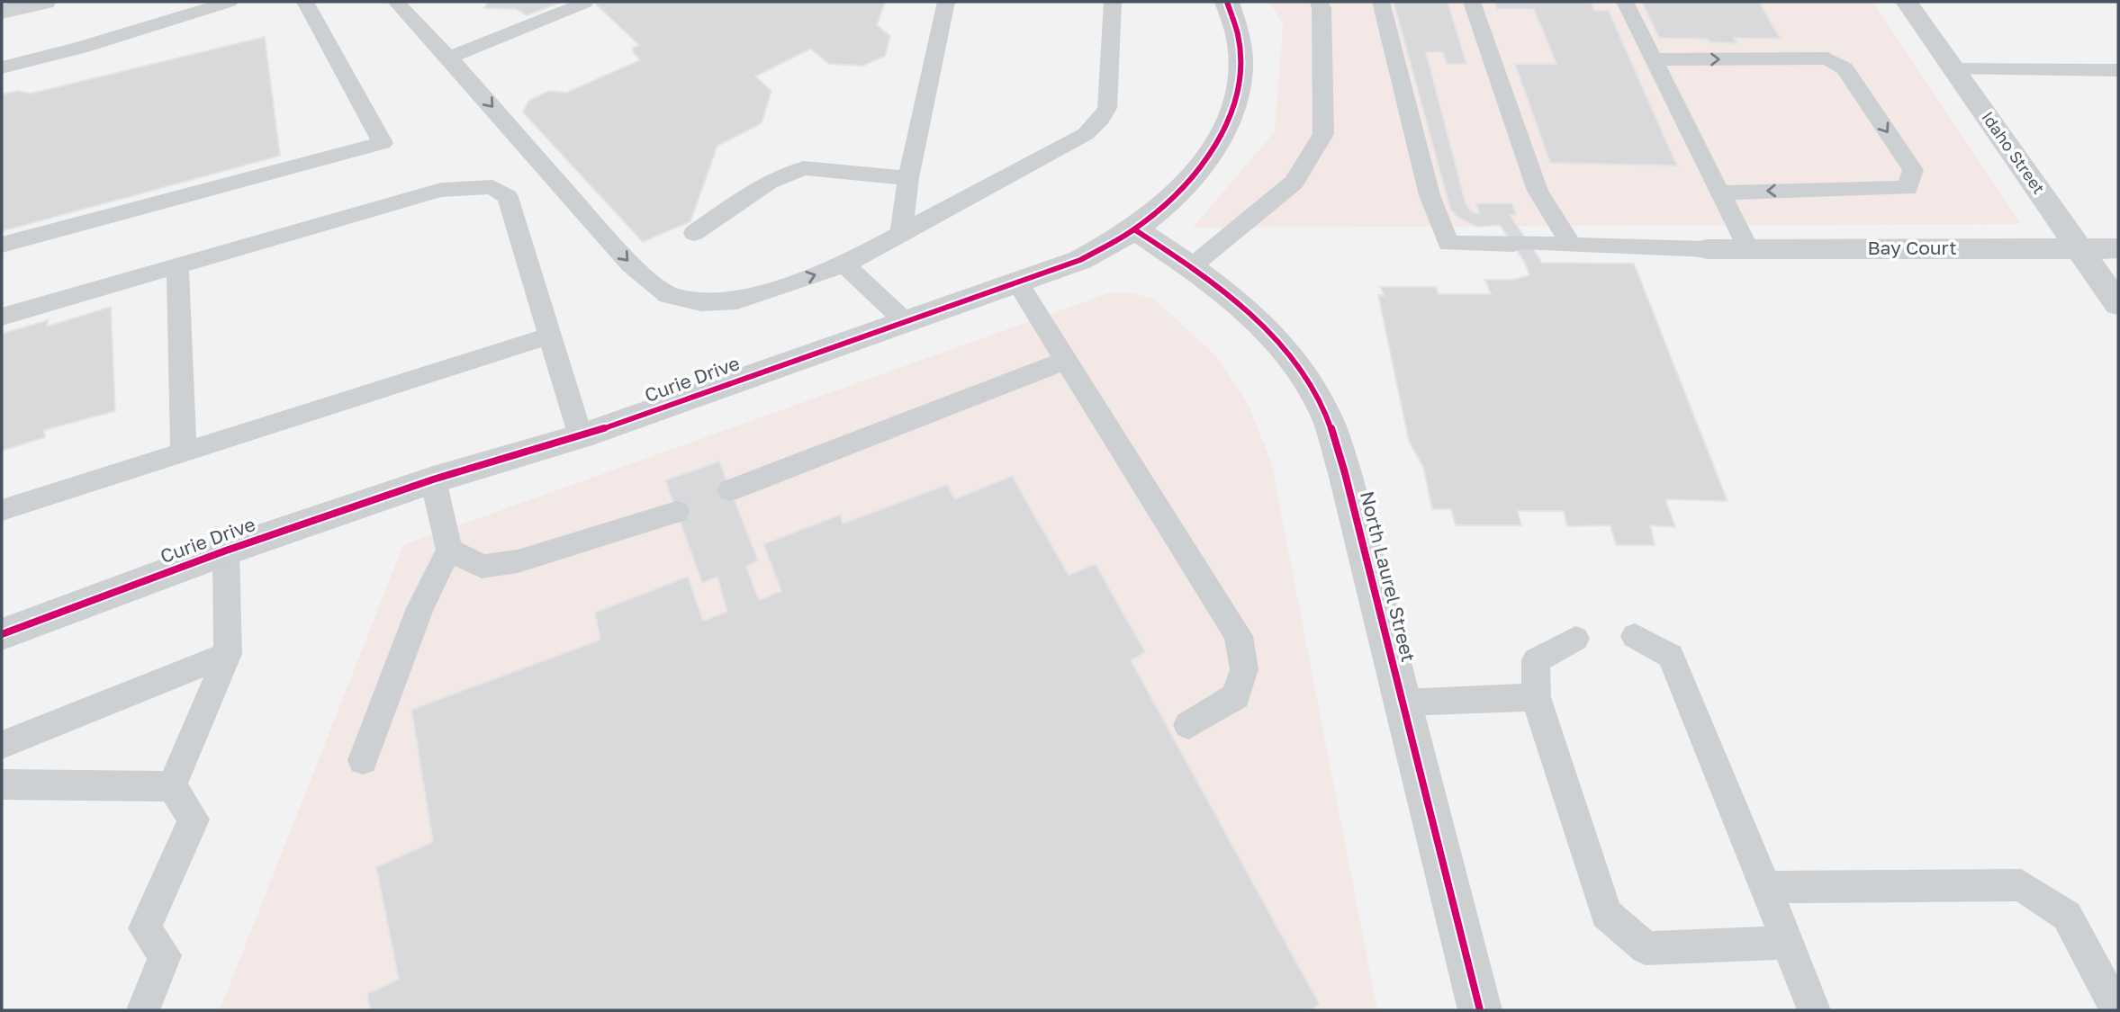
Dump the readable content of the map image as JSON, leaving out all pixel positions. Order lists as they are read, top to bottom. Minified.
{"streets":{"street":["Idaho Street","Bay Court","Curie Drive","North Laurel Street"]},"crossings":[["Idaho Street","Bay Court"],["Curie Drive","North Laurel Street"]]}
